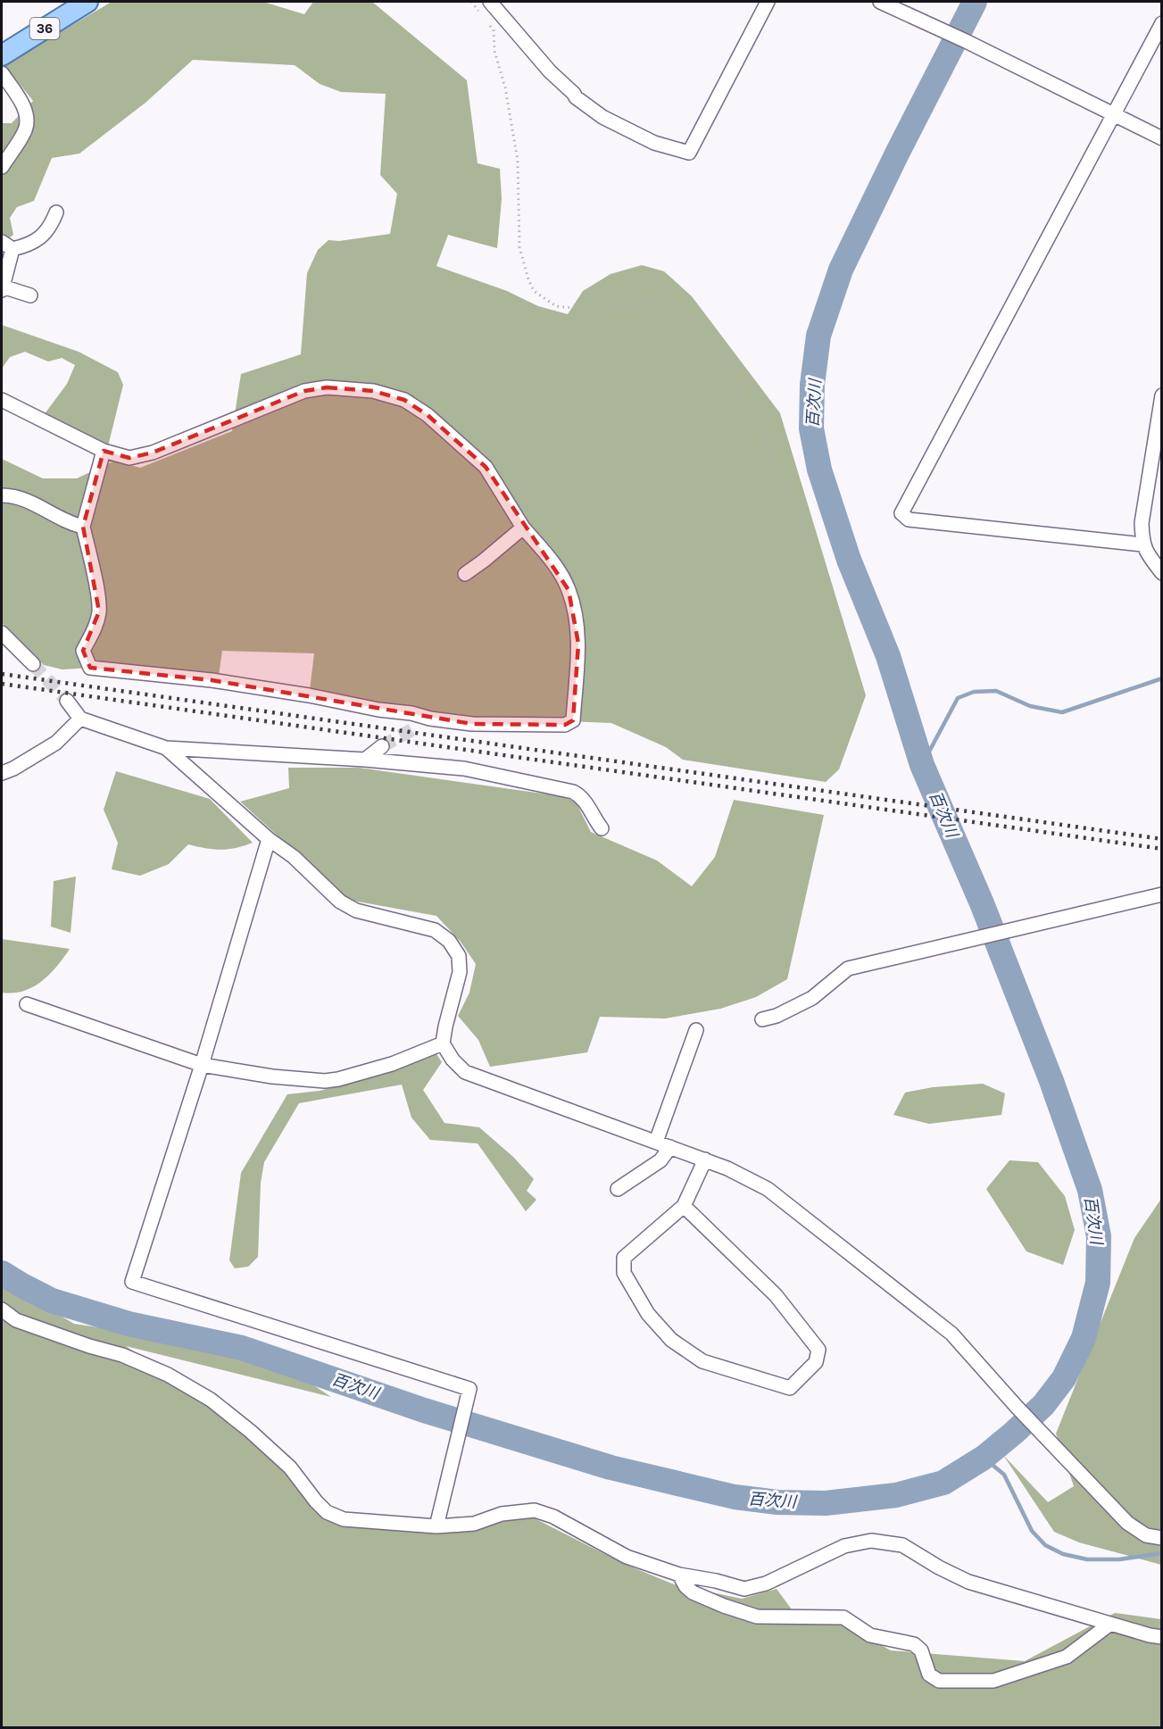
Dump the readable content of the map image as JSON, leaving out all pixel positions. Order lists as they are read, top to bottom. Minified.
{"streets":{"main road":["36"]},"water":["百次川"]}
